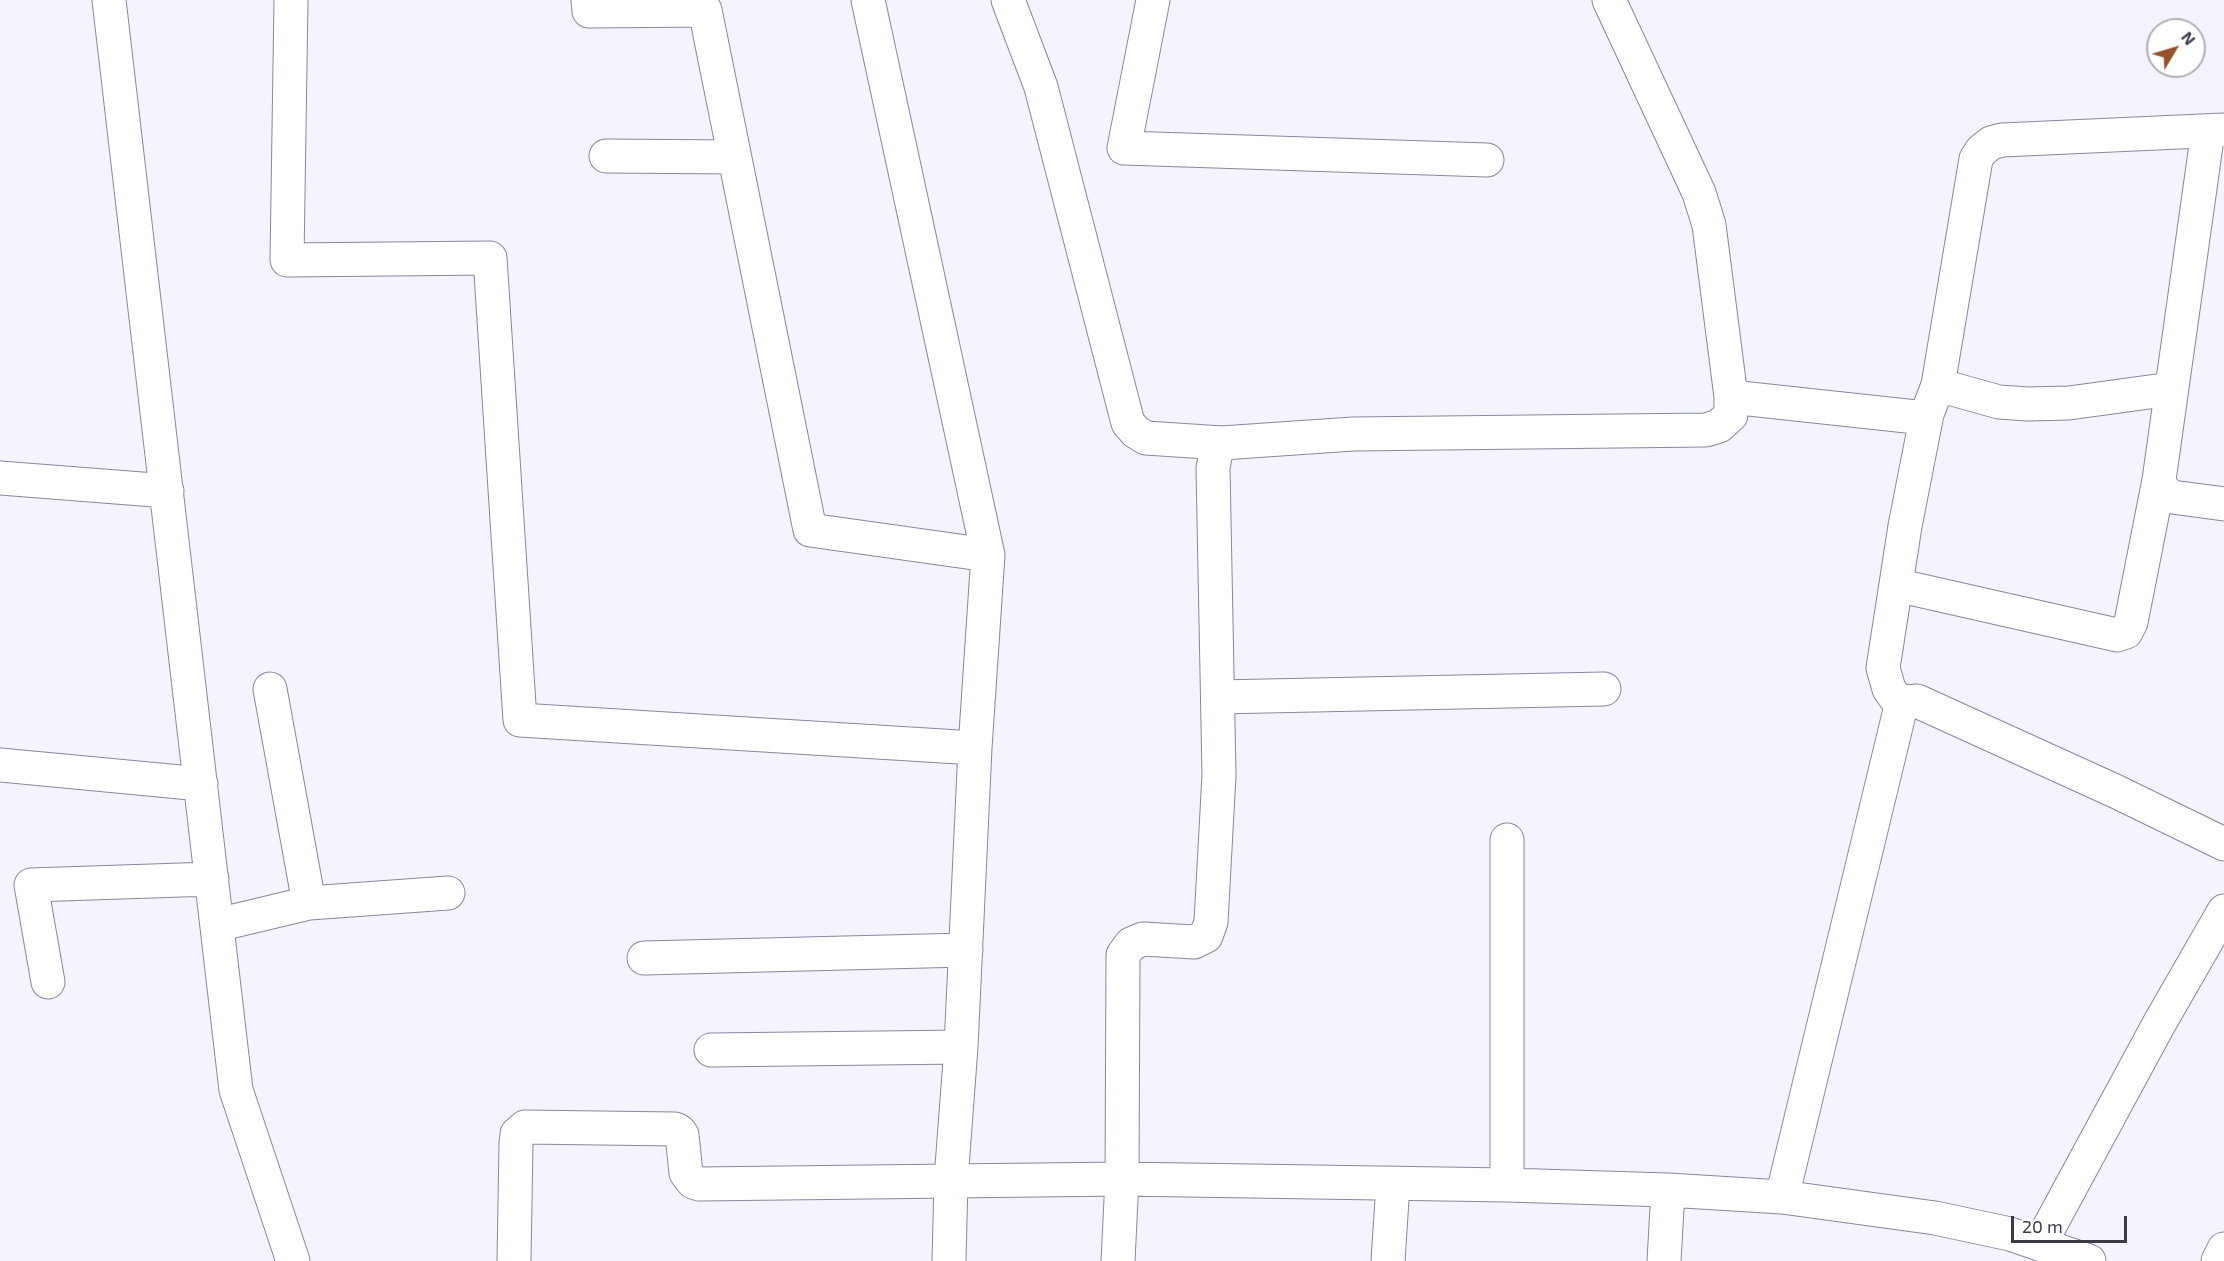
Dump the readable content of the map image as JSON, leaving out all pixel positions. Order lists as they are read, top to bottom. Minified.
{"scale_bar":"20 m","north":"top right"}
